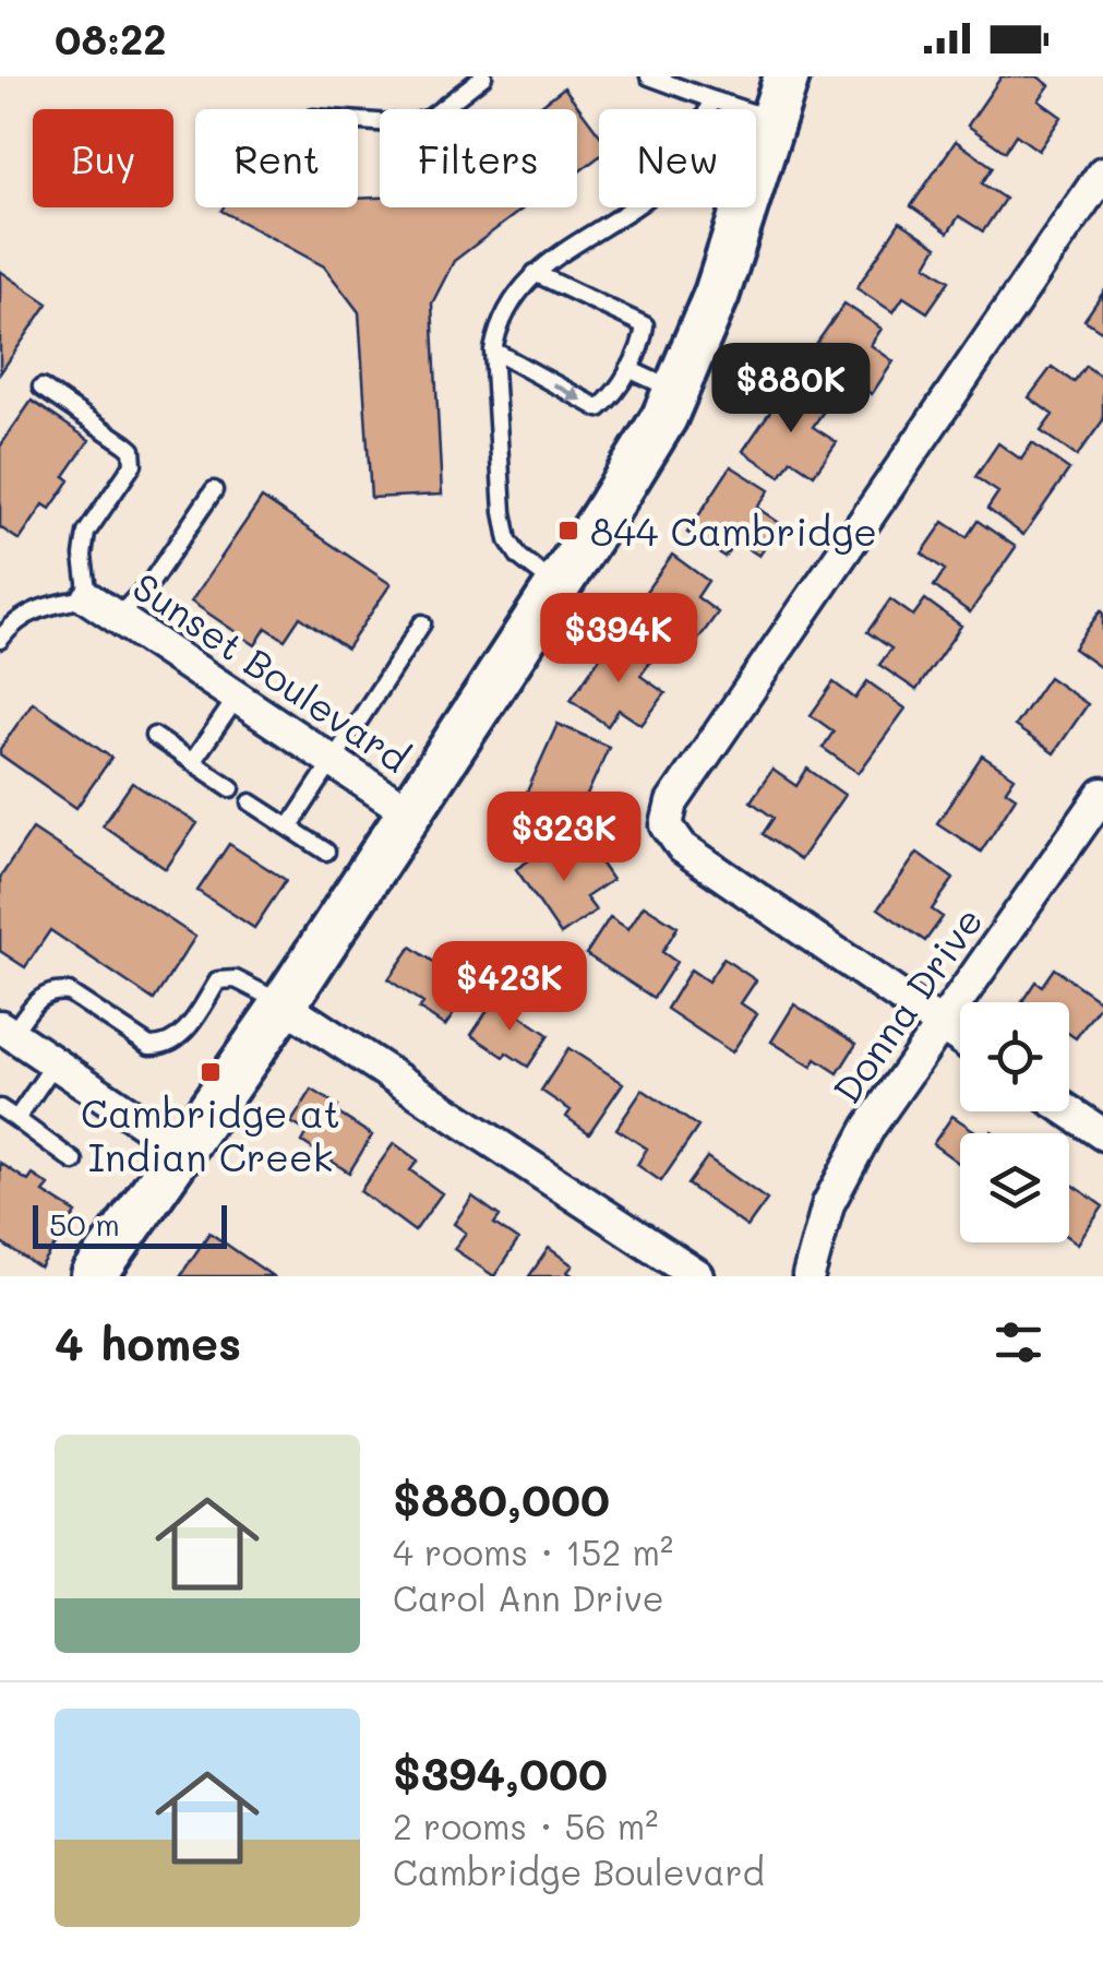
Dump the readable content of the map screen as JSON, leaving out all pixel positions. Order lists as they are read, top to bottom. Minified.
{"streets":{"street":["Sunset Boulevard","Donna Drive"]},"places":{"transit":["844 Cambridge","Cambridge at Indian Creek"]},"scale_bar":"50 m","page":{"status":"08:22","chip":["Buy","Rent","Filters","New"],"price":["$880K","$394K","$323K","$423K"],"scale":"50 m","heading":"4 homes","list":[{"name":"$880,000","note":"4 rooms · 152 m² · Carol Ann Drive"},{"name":"$394,000","note":"2 rooms · 56 m² · Cambridge Boulevard"}]}}
